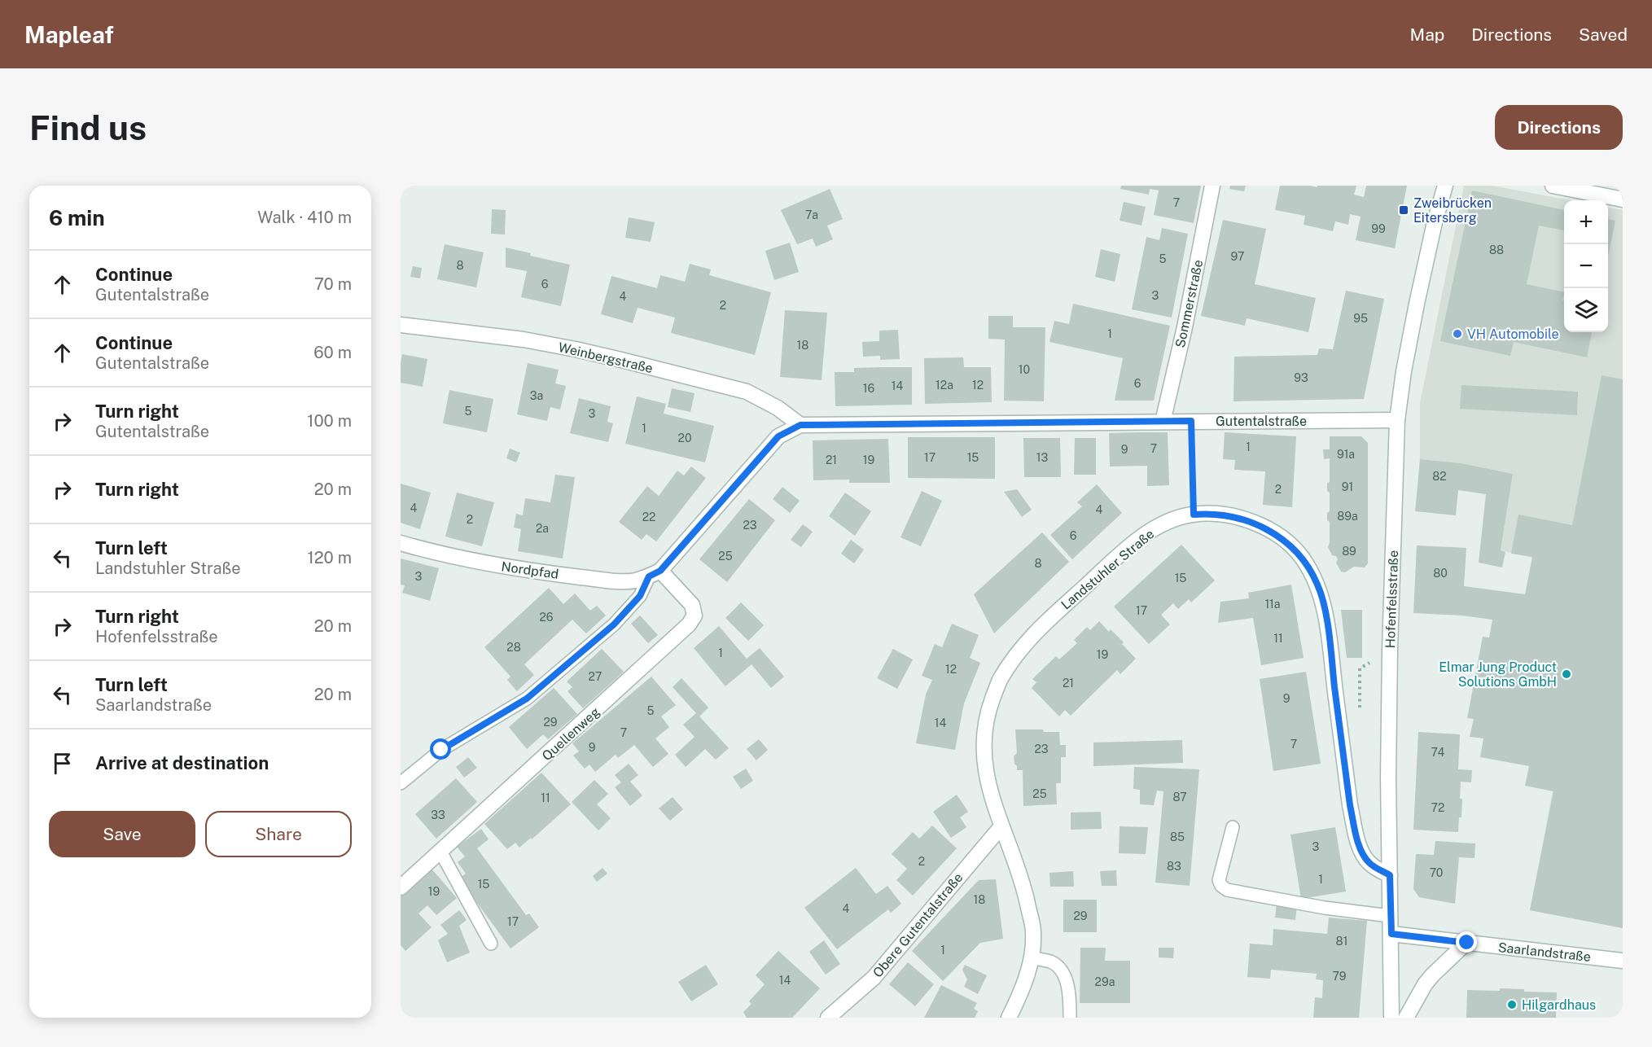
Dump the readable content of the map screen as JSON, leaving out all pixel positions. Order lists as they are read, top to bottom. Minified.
{"streets":{"street":["Sommerstraße","Weinbergstraße","Gutentalstraße","Landstuhler Straße","Nordpfad","Hofenfelsstraße","Quellenweg","Obere Gutentalstraße","Saarlandstraße"]},"crossings":[["Sommerstraße","Gutentalstraße"],["Weinbergstraße","Gutentalstraße"],["Gutentalstraße","Nordpfad"],["Gutentalstraße","Hofenfelsstraße"],["Gutentalstraße","Quellenweg"],["Landstuhler Straße","Hofenfelsstraße"],["Landstuhler Straße","Obere Gutentalstraße"],["Nordpfad","Quellenweg"],["Hofenfelsstraße","Saarlandstraße"]],"places":{"transit":["Zweibrücken Eitersberg"],"other":["VH Automobile","Elmar Jung Product Solutions GmbH","Hilgardhaus"]},"house_numbers":["7","7a","99","88","97","5","8","6","3","4","2","95","1","18","10","93","6","12a","12","14","16","3a","5","3","1","20","1","7","9","91a","17","15","13","21","19","82","91","2","4","4","89a","22","2","23","2a","6","89","25","8","80","3","15","11a","17","26","11","28","1","19","12","27","21","9","5","29","14","7","7","9","23","74","25","87","11","72","33","85","3","2","83","70","1","15","19","18","4","29","17","81","1","79","14","29a"],"page":{"header":"Mapleaf","nav":["Map","Directions","Saved"],"buttons":["Directions",["Save","Share"]],"title":"Find us","heading":["6 min","Walk · 410 m"],"map_buttons":["+","−"],"list":[["Continue","Gutentalstraße","70 m"],["Continue","Gutentalstraße","60 m"],["Turn right","Gutentalstraße","100 m"],["Turn right","20 m"],["Turn left","Landstuhler Straße","120 m"],["Turn right","Hofenfelsstraße","20 m"],["Turn left","Saarlandstraße","20 m"],"Arrive at destination"]}}
